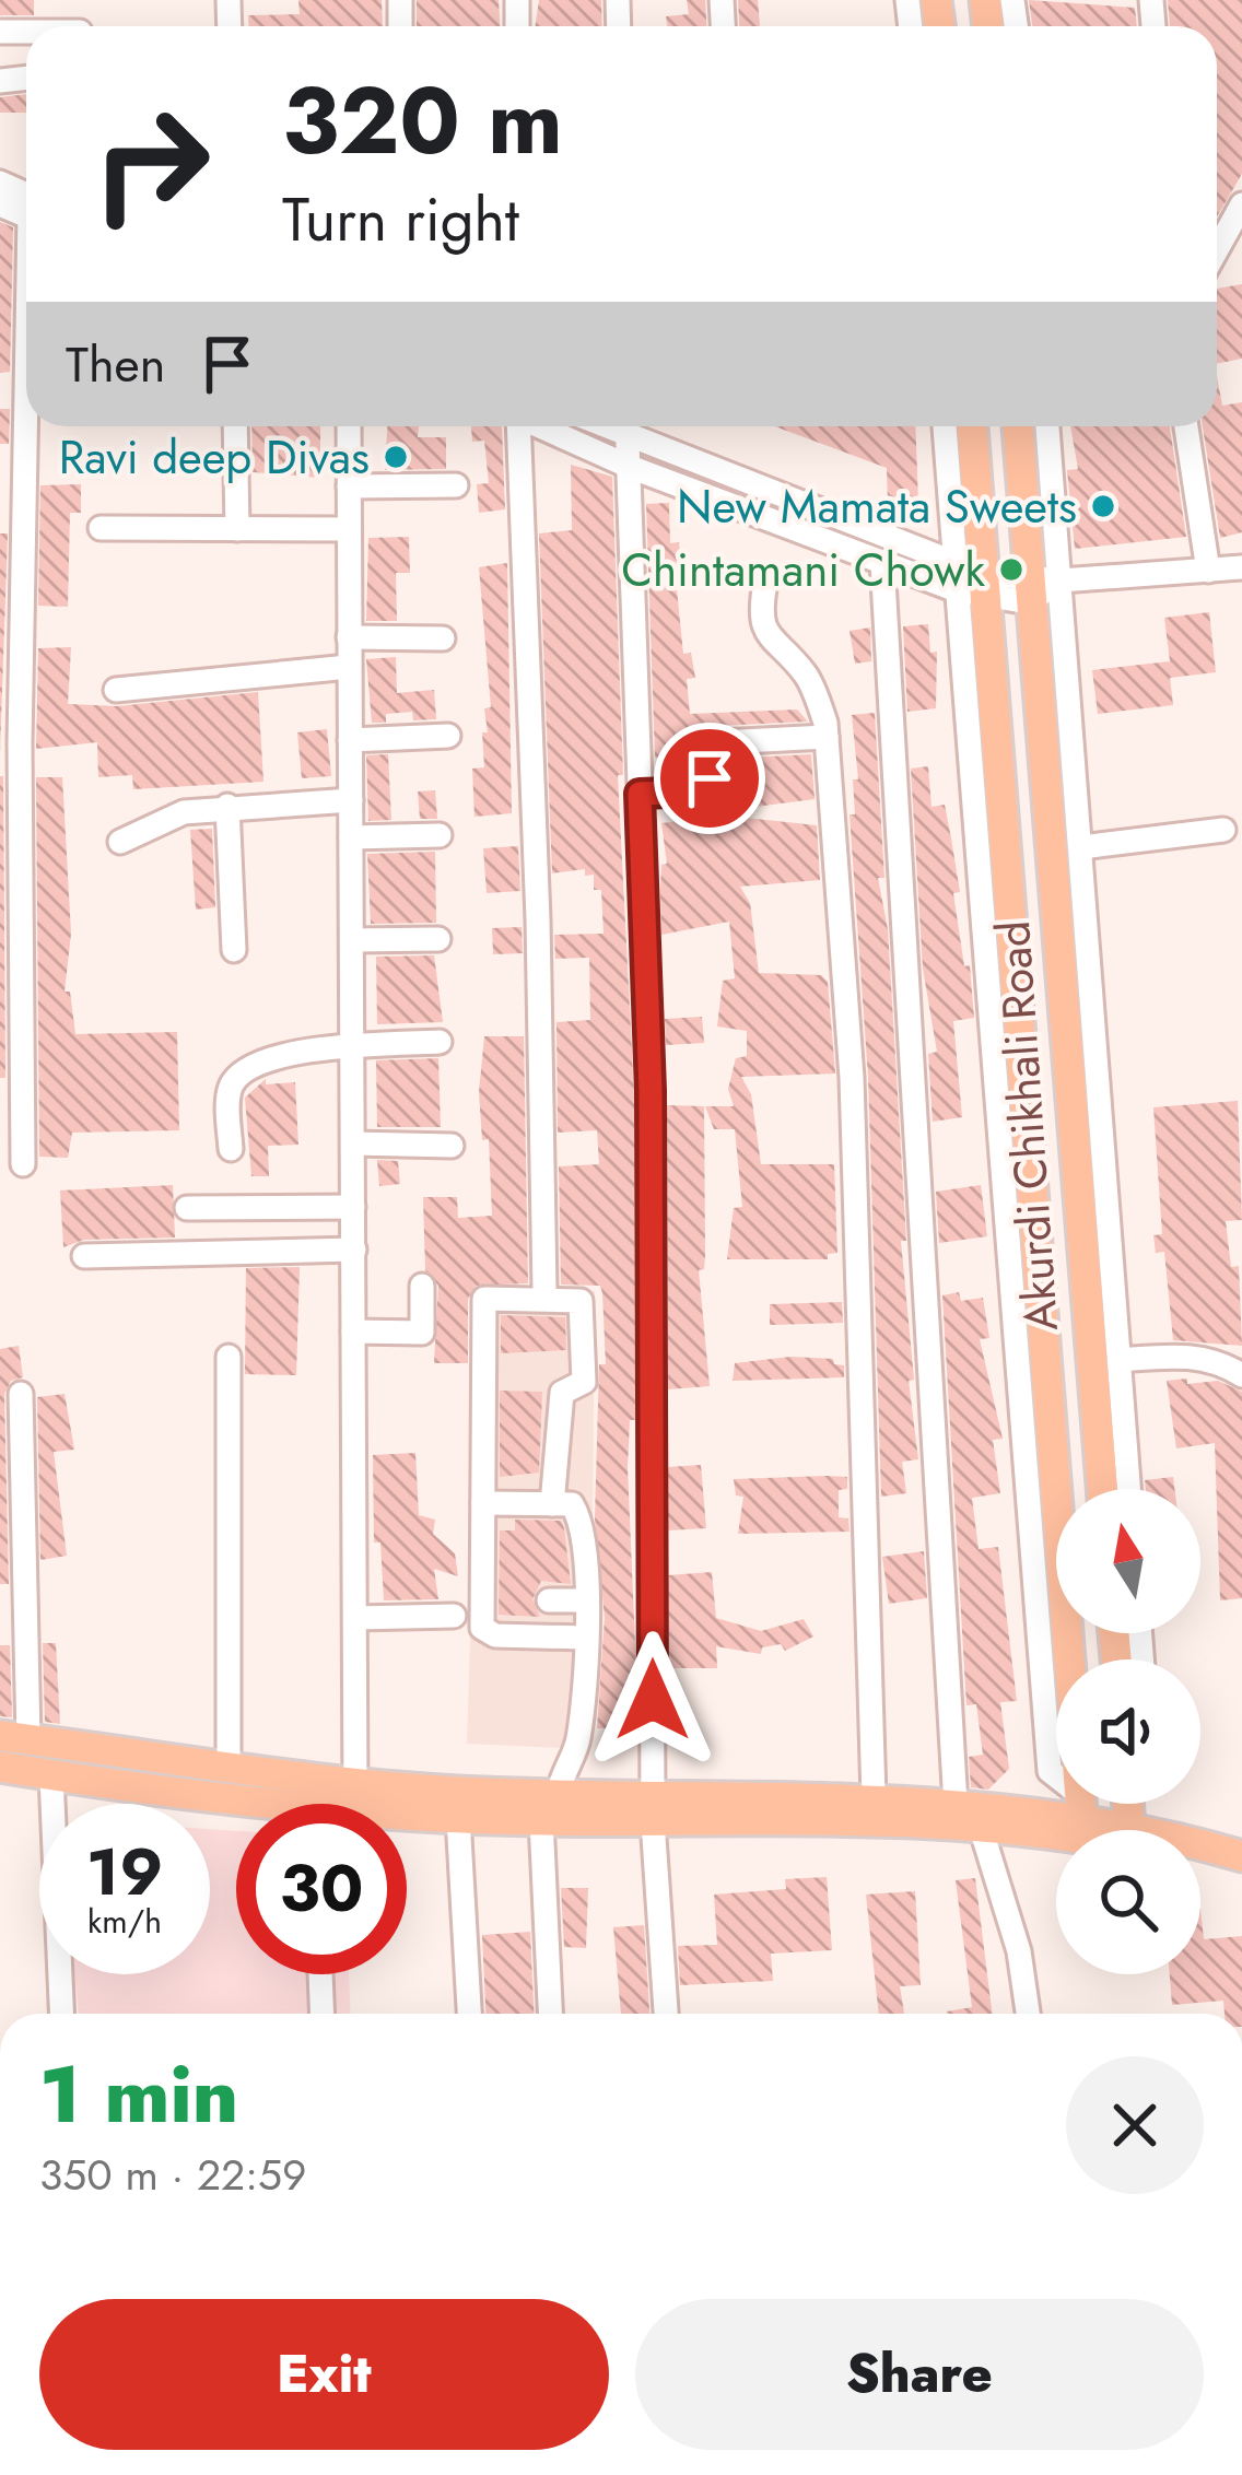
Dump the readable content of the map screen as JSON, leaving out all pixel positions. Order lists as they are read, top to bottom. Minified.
{"streets":{"main road":["Akurdi Chikhali Road"]},"places":["Ravi deep Divas","New Mamata Sweets","Chintamani Chowk"],"north":"top","page":{"turn":["320 m","Turn right"],"then":"Then","speed":"19 km/h","limit":"30","heading":["1 min","350 m · 22:59"],"buttons":["Exit","Share"]}}
